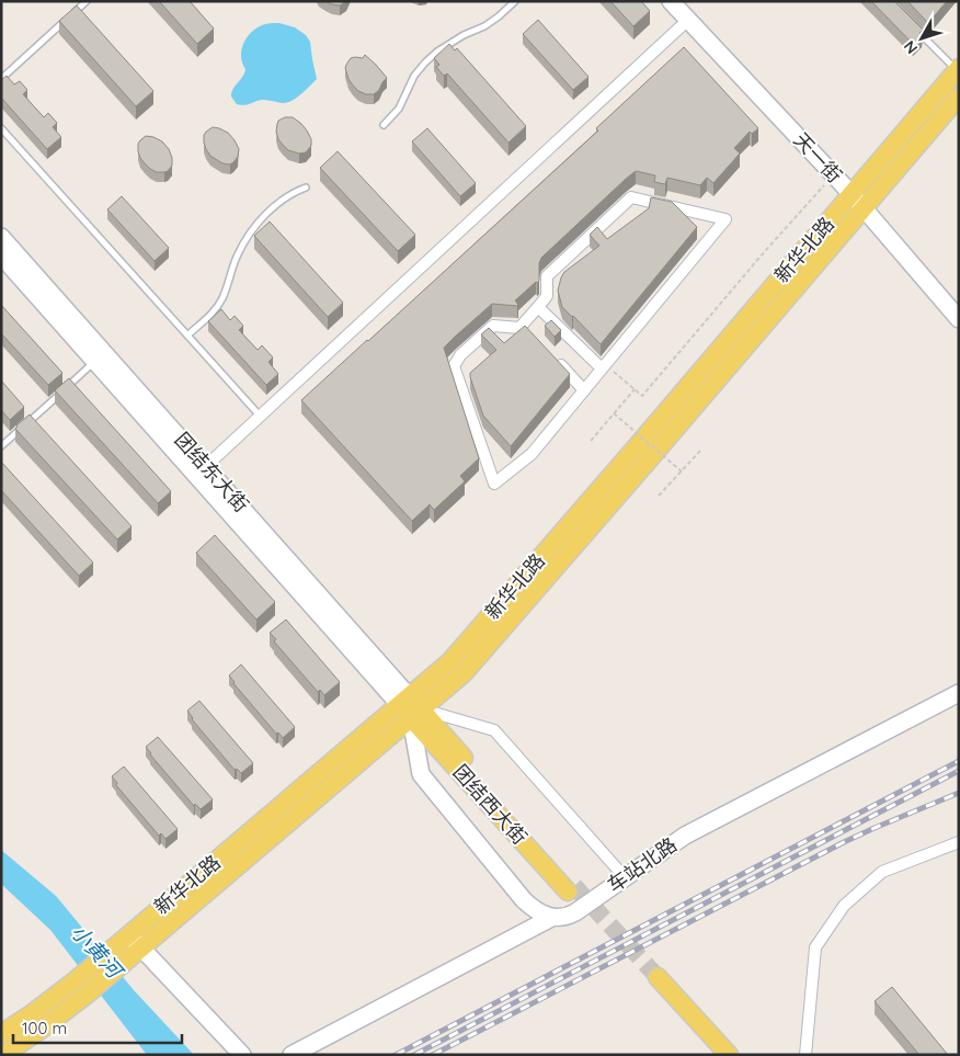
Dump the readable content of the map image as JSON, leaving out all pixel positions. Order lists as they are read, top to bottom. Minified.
{"streets":{"main road":["新华北路","团结西大街"],"street":["天一街","团结东大街","车站北路"]},"crossings":[["天一街","新华北路"],["新华北路","团结东大街"],["新华北路","团结西大街"],["团结东大街","团结西大街"]],"water":["小黄河"],"scale_bar":"100 m","north":"bottom left"}
